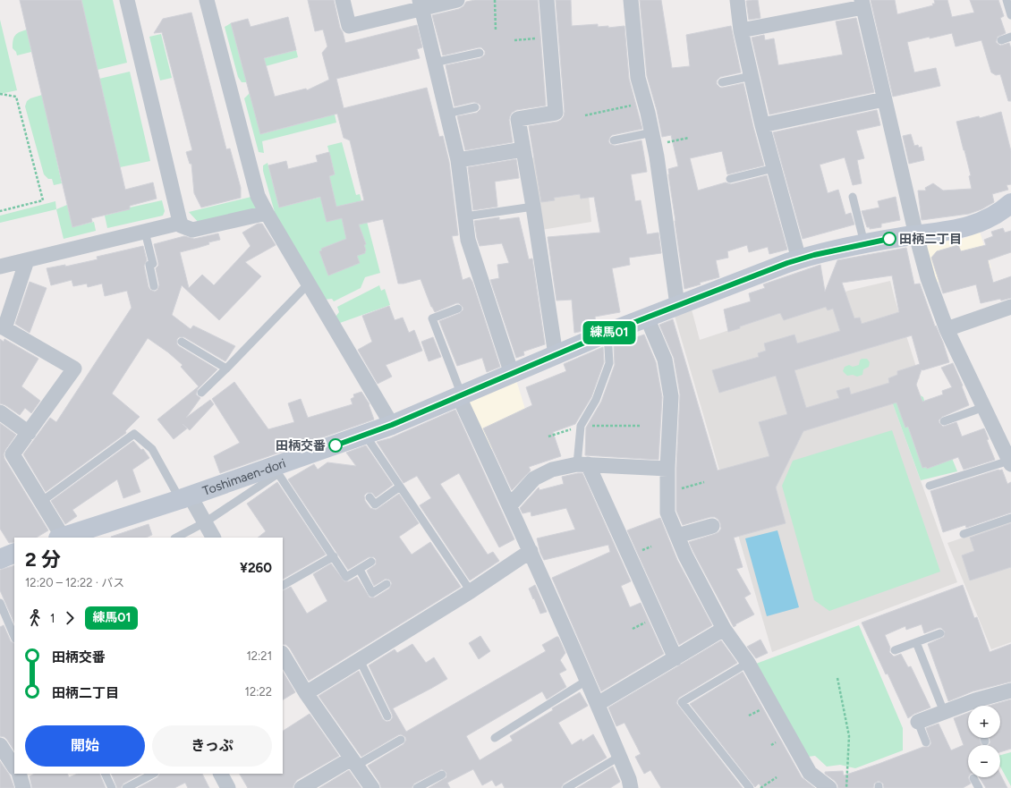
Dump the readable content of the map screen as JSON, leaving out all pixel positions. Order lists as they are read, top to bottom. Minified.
{"streets":{"street":["Toshimaen-dori"]},"places":["田柄二丁目","田柄交番"],"lines":["bus line 練馬01"],"page":{"on_map":"練馬01","heading":["2 分","12:20 – 12:22 · バス","¥260"],"legs":["1","練馬01"],"list":[{"name":"田柄交番","value":"12:21"},{"name":"田柄二丁目","value":"12:22"}],"map_buttons":["+","−"],"buttons":["開始","きっぷ"]}}
